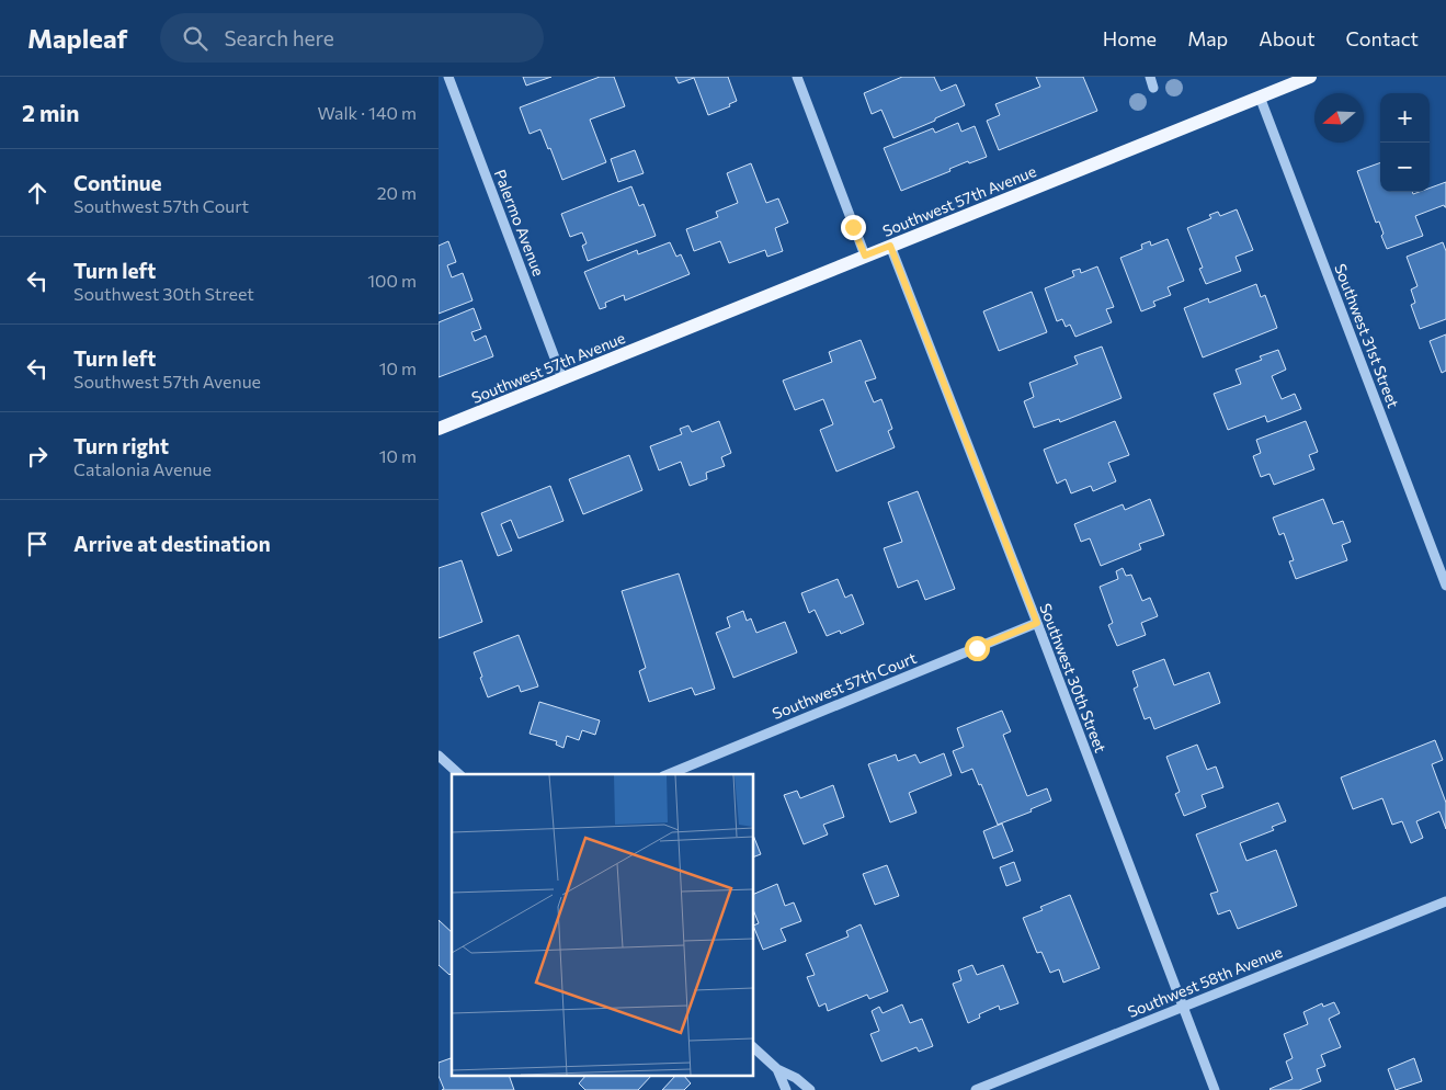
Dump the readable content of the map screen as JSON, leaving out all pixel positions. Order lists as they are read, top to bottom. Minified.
{"streets":{"main road":["Southwest 57th Avenue"],"street":["Palermo Avenue","Southwest 31st Street","Southwest 30th Street","Southwest 57th Court","Southwest 58th Avenue"]},"crossings":[["Southwest 57th Avenue","Palermo Avenue"],["Southwest 57th Avenue","Southwest 31st Street"],["Southwest 57th Avenue","Southwest 30th Street"],["Southwest 30th Street","Southwest 57th Court"],["Southwest 30th Street","Southwest 58th Avenue"]],"north":"left","page":{"header":"Mapleaf","search":"Search here","nav":["Home","Map","About","Contact"],"heading":["2 min","Walk · 140 m"],"map_buttons":["+","−"],"list":[["Continue","Southwest 57th Court","20 m"],["Turn left","Southwest 30th Street","100 m"],["Turn left","Southwest 57th Avenue","10 m"],["Turn right","Catalonia Avenue","10 m"],"Arrive at destination"]}}
